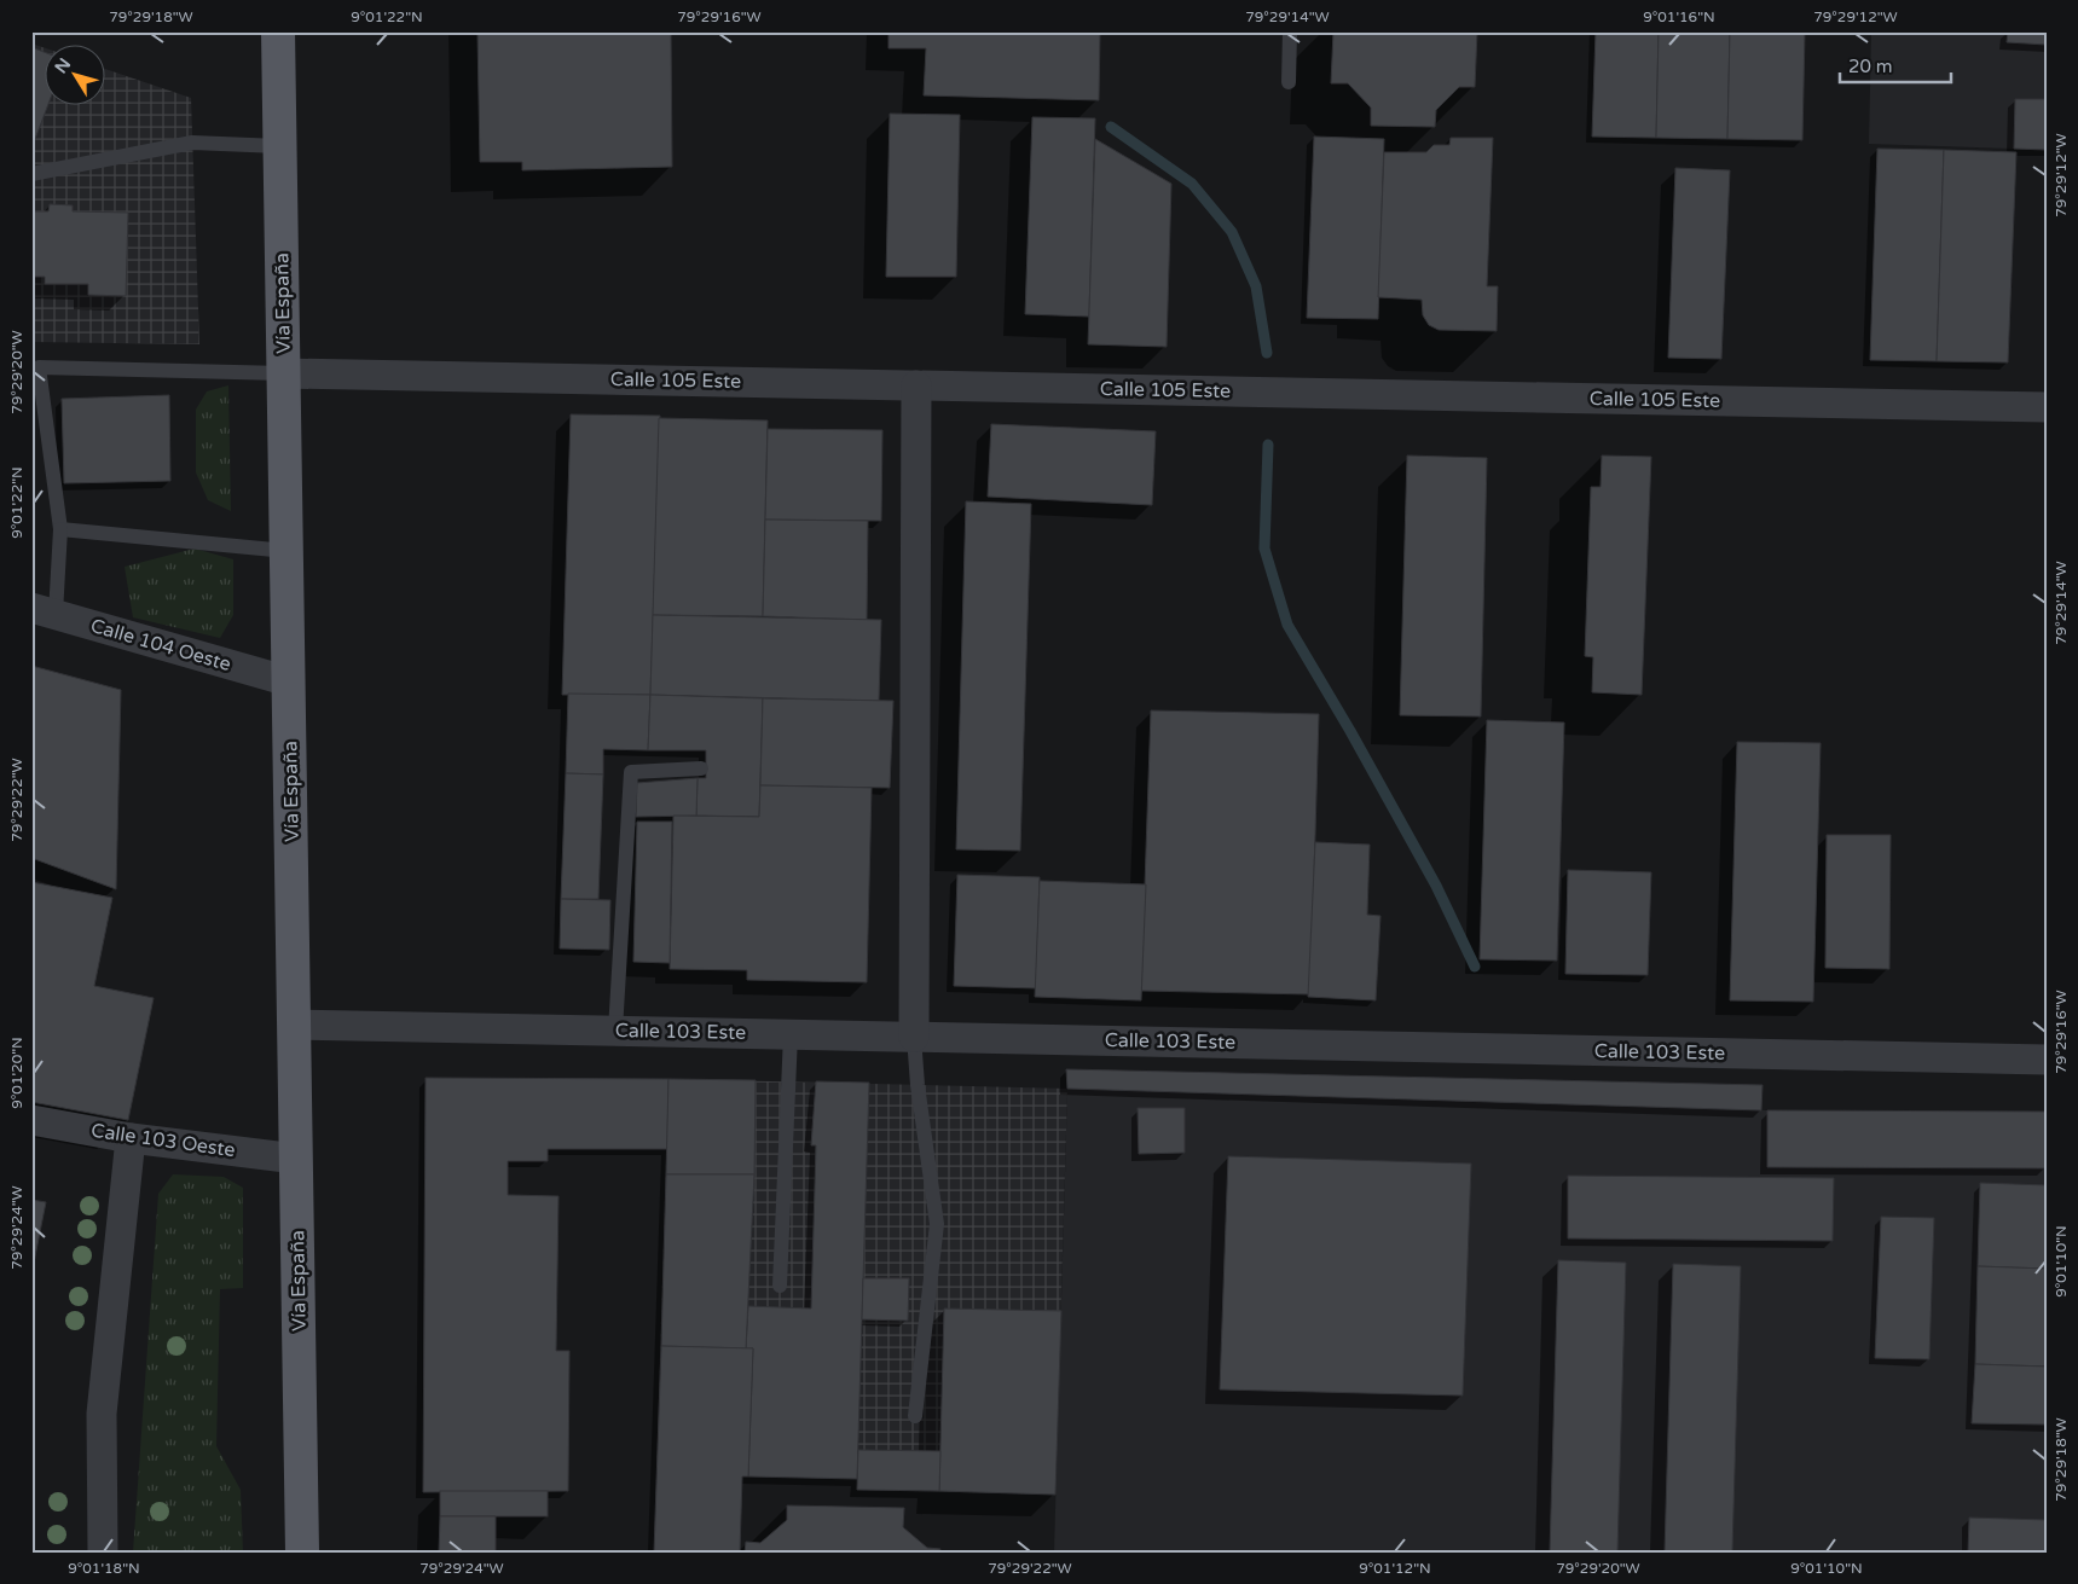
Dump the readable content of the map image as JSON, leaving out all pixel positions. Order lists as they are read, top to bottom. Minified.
{"streets":{"main road":["Vía España"],"street":["Calle 105 Este","Calle 104 Oeste","Calle 103 Este","Calle 103 Oeste"]},"crossings":[["Vía España","Calle 105 Este"],["Vía España","Calle 104 Oeste"],["Vía España","Calle 103 Este"],["Vía España","Calle 103 Oeste"]],"scale_bar":"20 m","north":"top left","coordinates":["79°29'18\"W","9°01'22\"N","79°29'16\"W","79°29'14\"W","9°01'16\"N","79°29'12\"W","79°29'20\"W","79°29'22\"W","9°01'20\"N","79°29'24\"W","9°01'10\"N","9°01'18\"N","9°01'12\"N"]}
